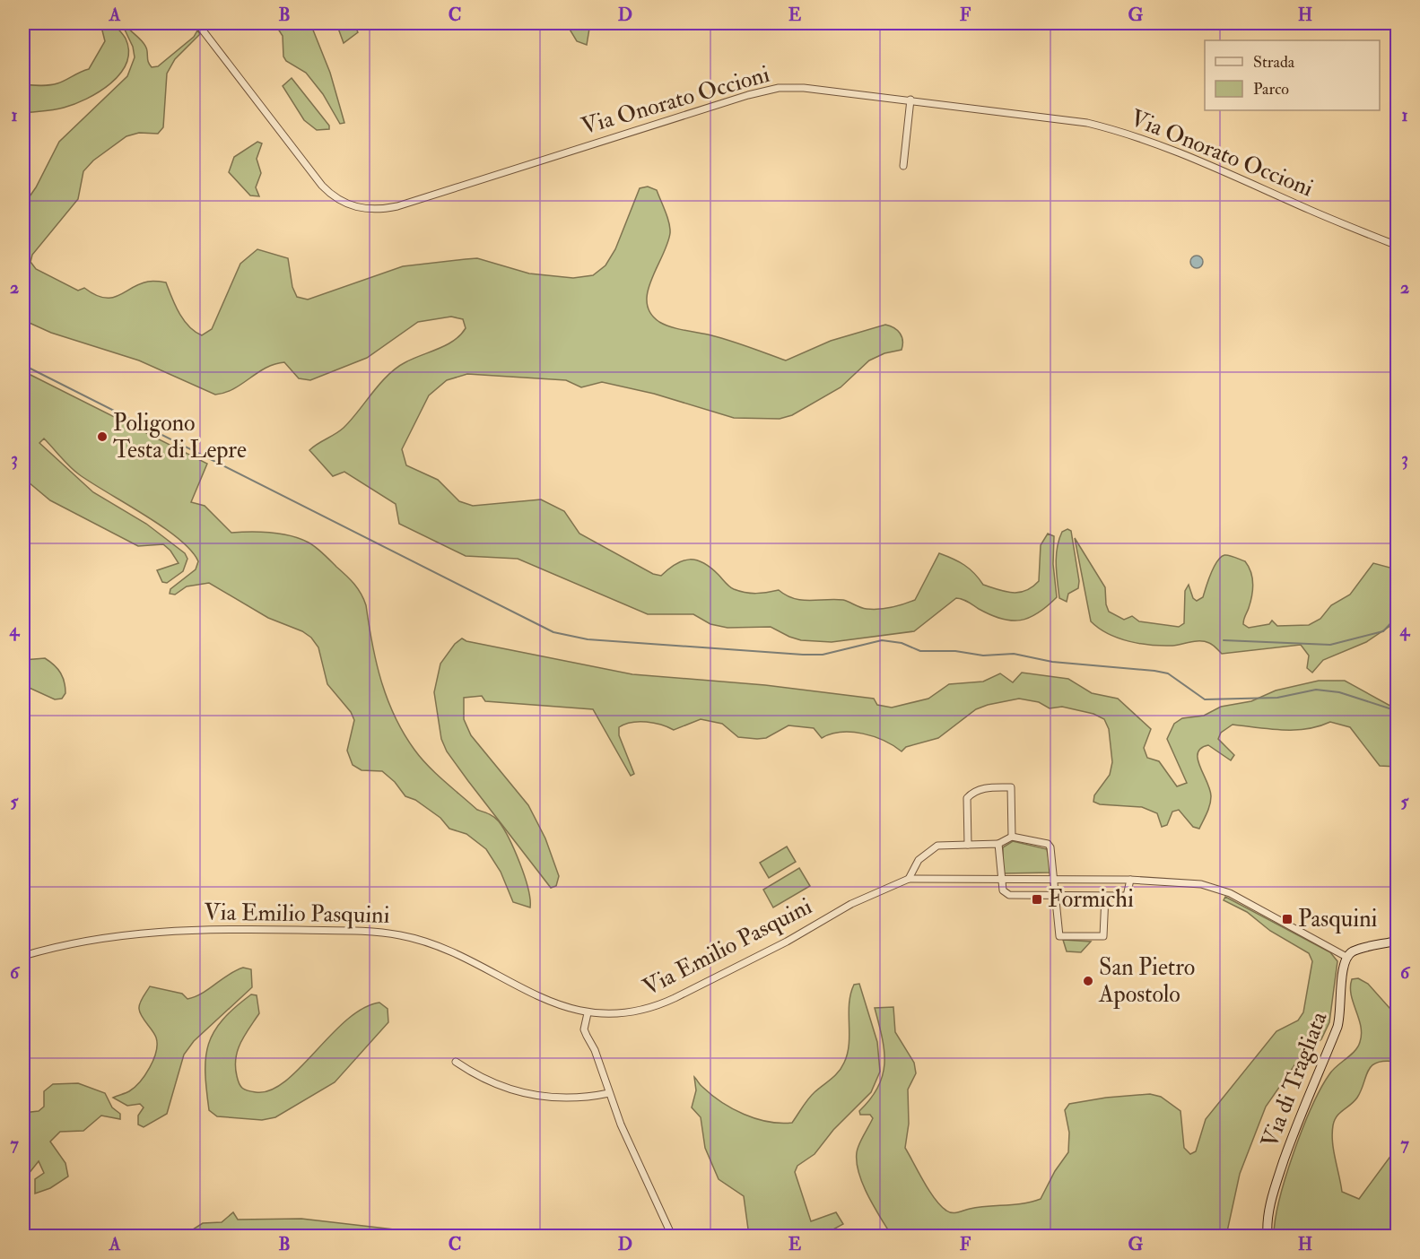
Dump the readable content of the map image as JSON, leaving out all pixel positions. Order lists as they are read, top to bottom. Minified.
{"streets":{"street":["Via Onorato Occioni","Via Emilio Pasquini","Via di Tragliata"]},"crossings":[["Via Emilio Pasquini","Via di Tragliata"]],"places":{"other":["Poligono Testa di Lepre","San Pietro Apostolo"],"transit":["Formichi","Pasquini"]},"legend":["Strada","Parco"],"grid":{"columns":["A","B","C","D","E","F","G","H"],"rows":["1","2","3","4","5","6","7"]}}
